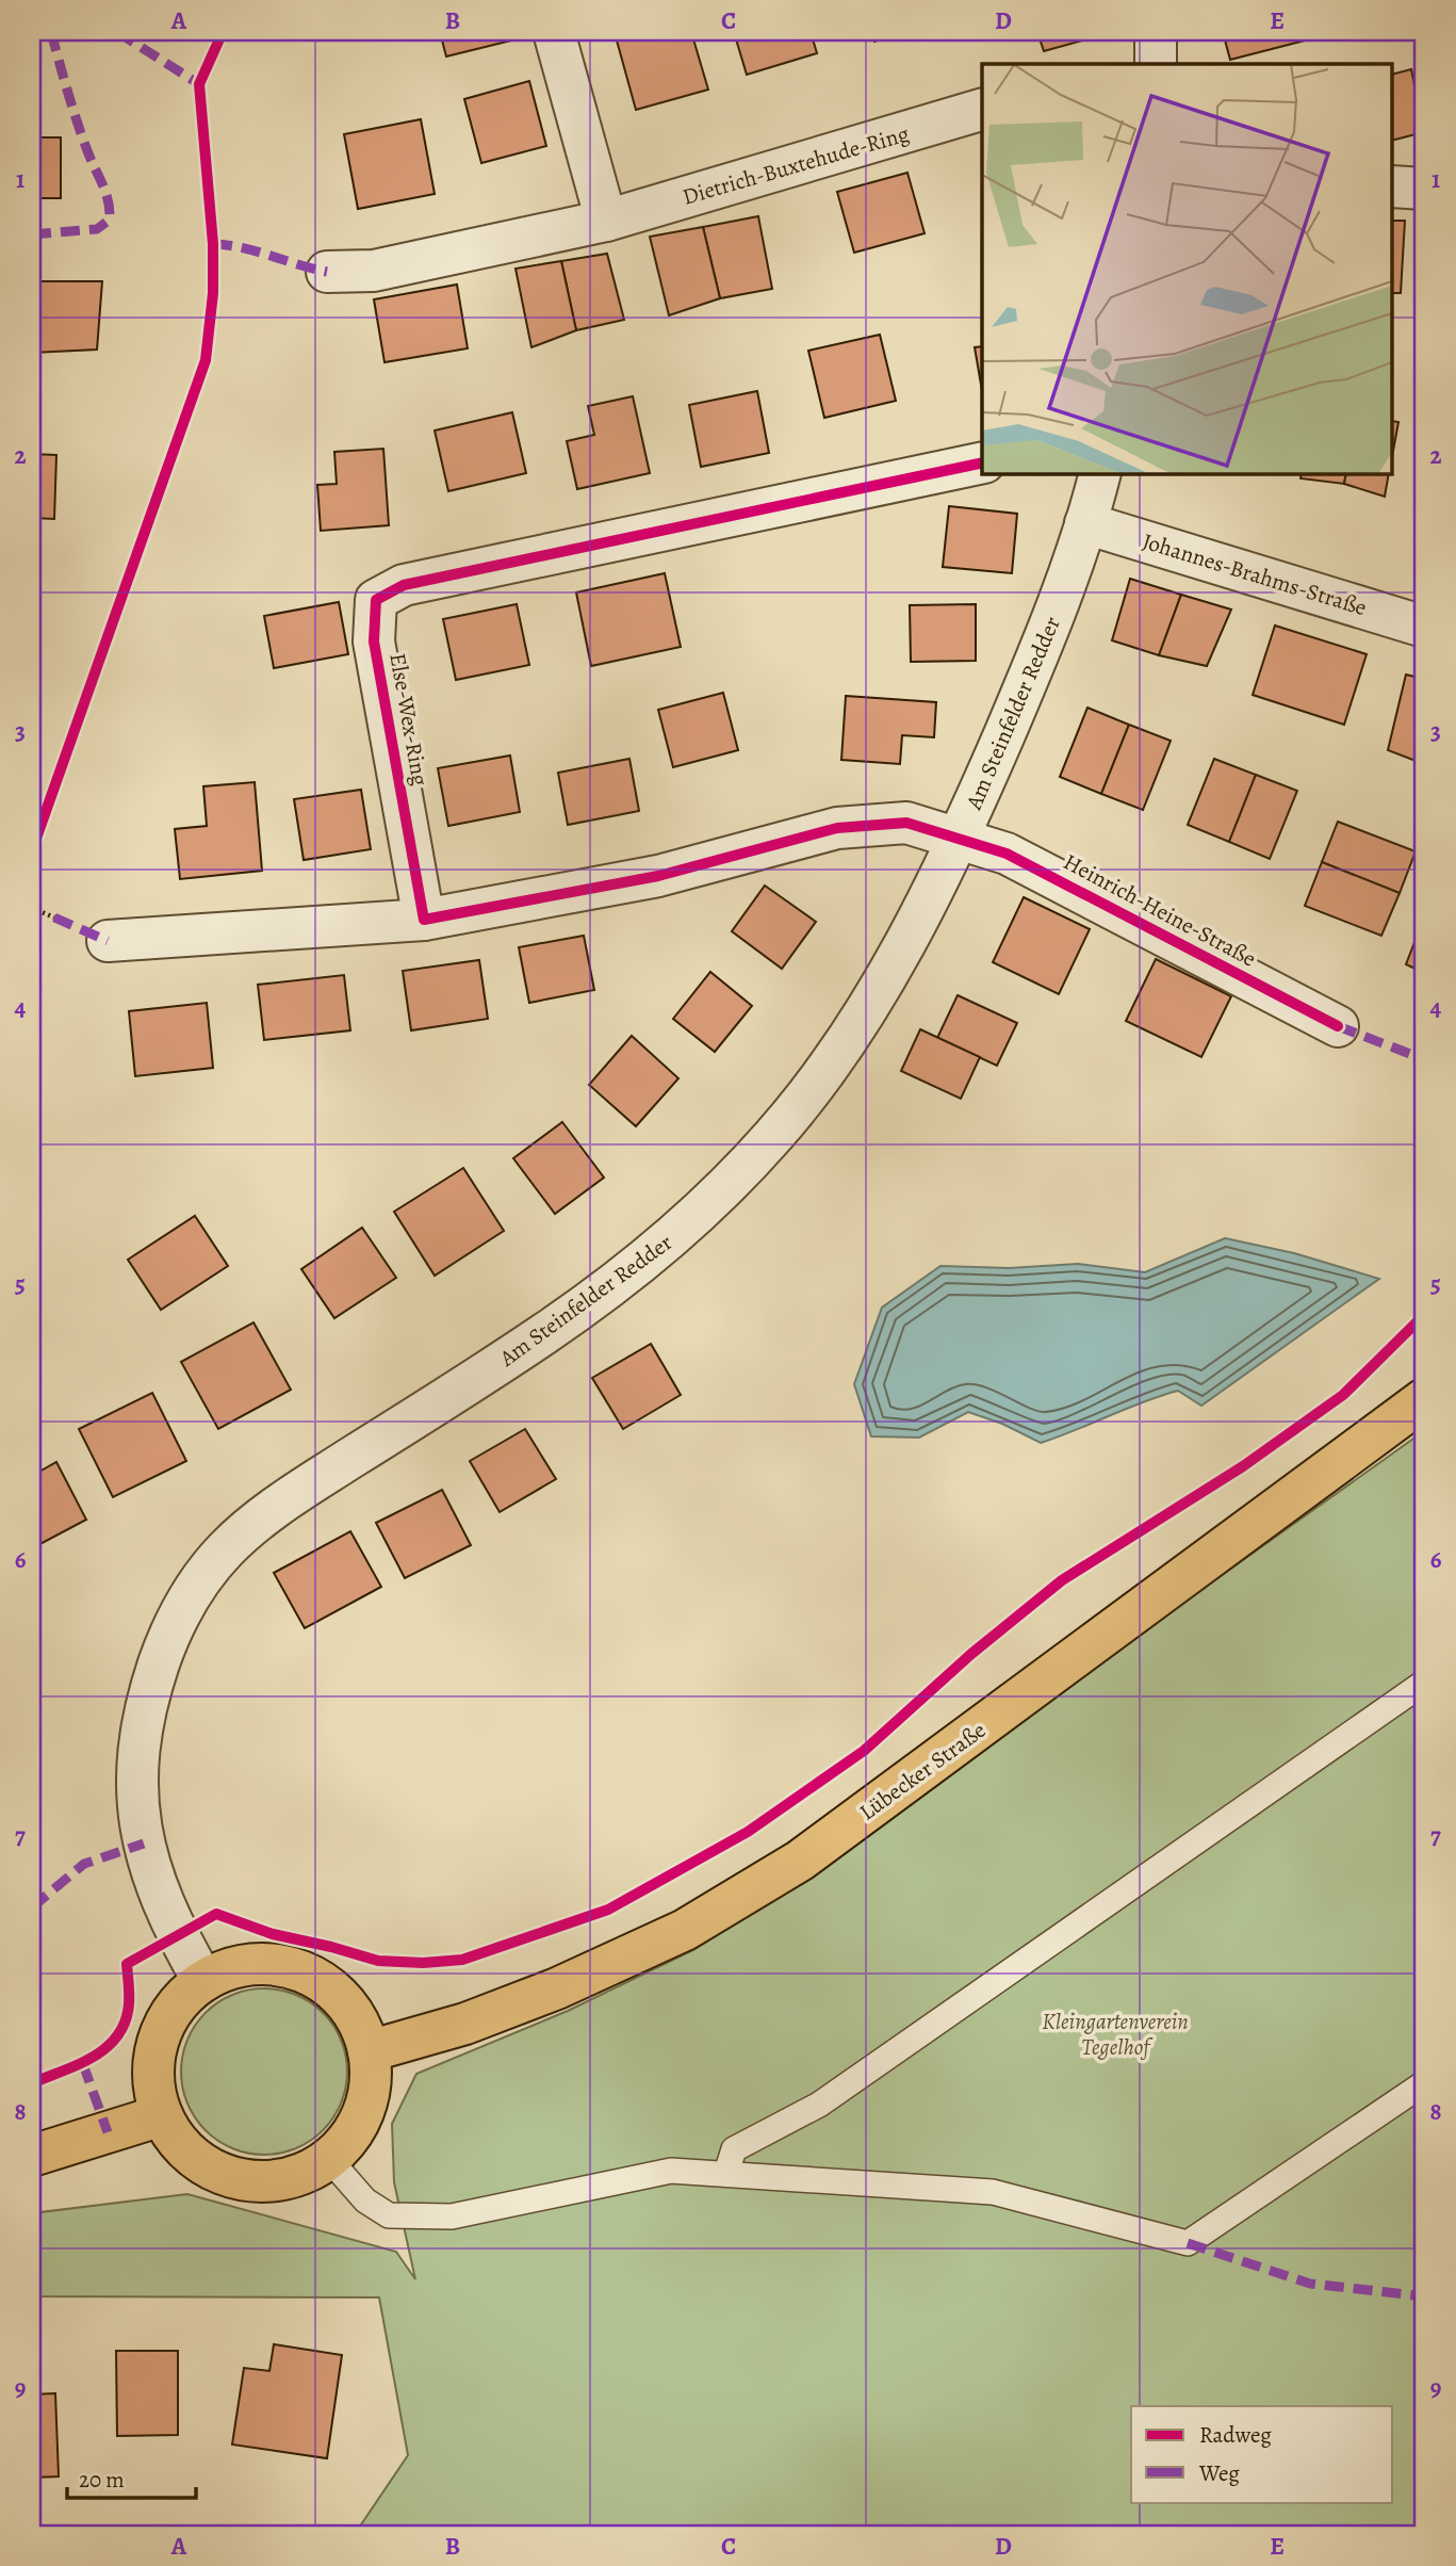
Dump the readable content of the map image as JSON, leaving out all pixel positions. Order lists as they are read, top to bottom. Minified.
{"streets":{"main road":["Lübecker Straße"],"street":["Dietrich-Buxtehude-Ring","Johannes-Brahms-Straße","Am Steinfelder Redder","Else-Wex-Ring","Heinrich-Heine-Straße"]},"crossings":[["Johannes-Brahms-Straße","Am Steinfelder Redder"],["Am Steinfelder Redder","Heinrich-Heine-Straße"],["Am Steinfelder Redder","Lübecker Straße"]],"parks":["Kleingartenverein Tegelhof"],"legend":["Radweg","Weg"],"scale_bar":"20 m","grid":{"columns":["A","B","C","D","E"],"rows":["1","2","3","4","5","6","7","8","9"]}}
